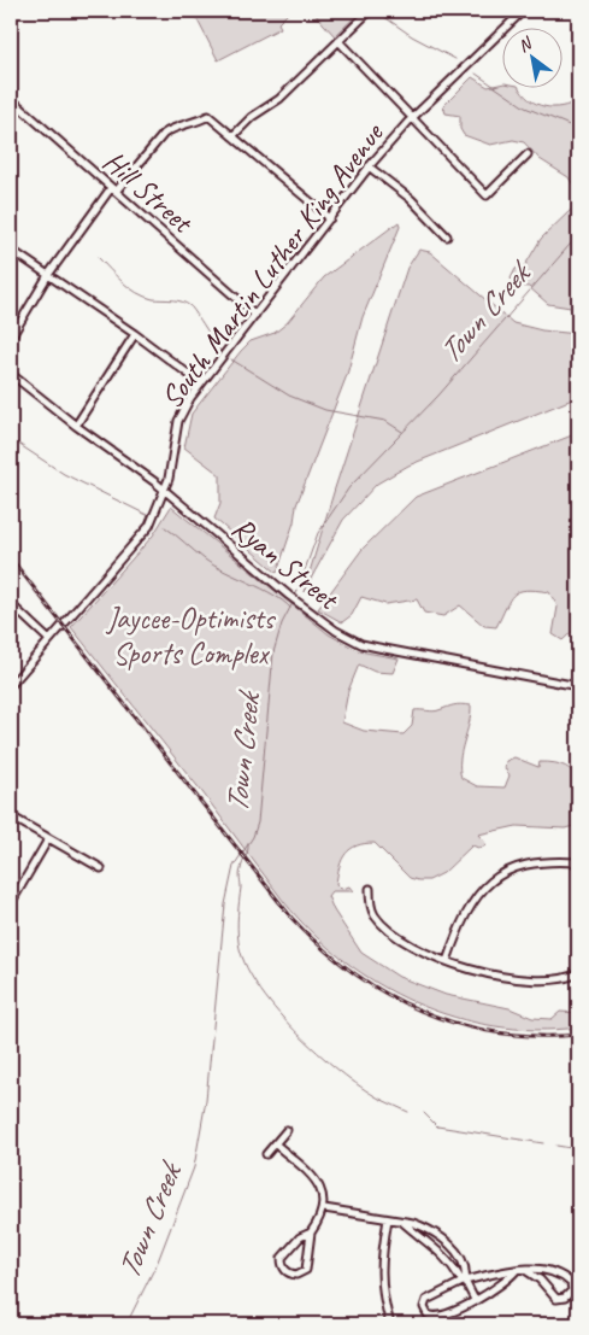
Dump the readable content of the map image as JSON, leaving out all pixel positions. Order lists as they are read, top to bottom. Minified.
{"streets":{"street":["Hill Street","South Martin Luther King Avenue","Ryan Street"]},"crossings":[["Hill Street","South Martin Luther King Avenue"],["South Martin Luther King Avenue","Ryan Street"]],"water":["Town Creek"],"parks":["Jaycee-Optimists Sports Complex"],"north":"top left"}
